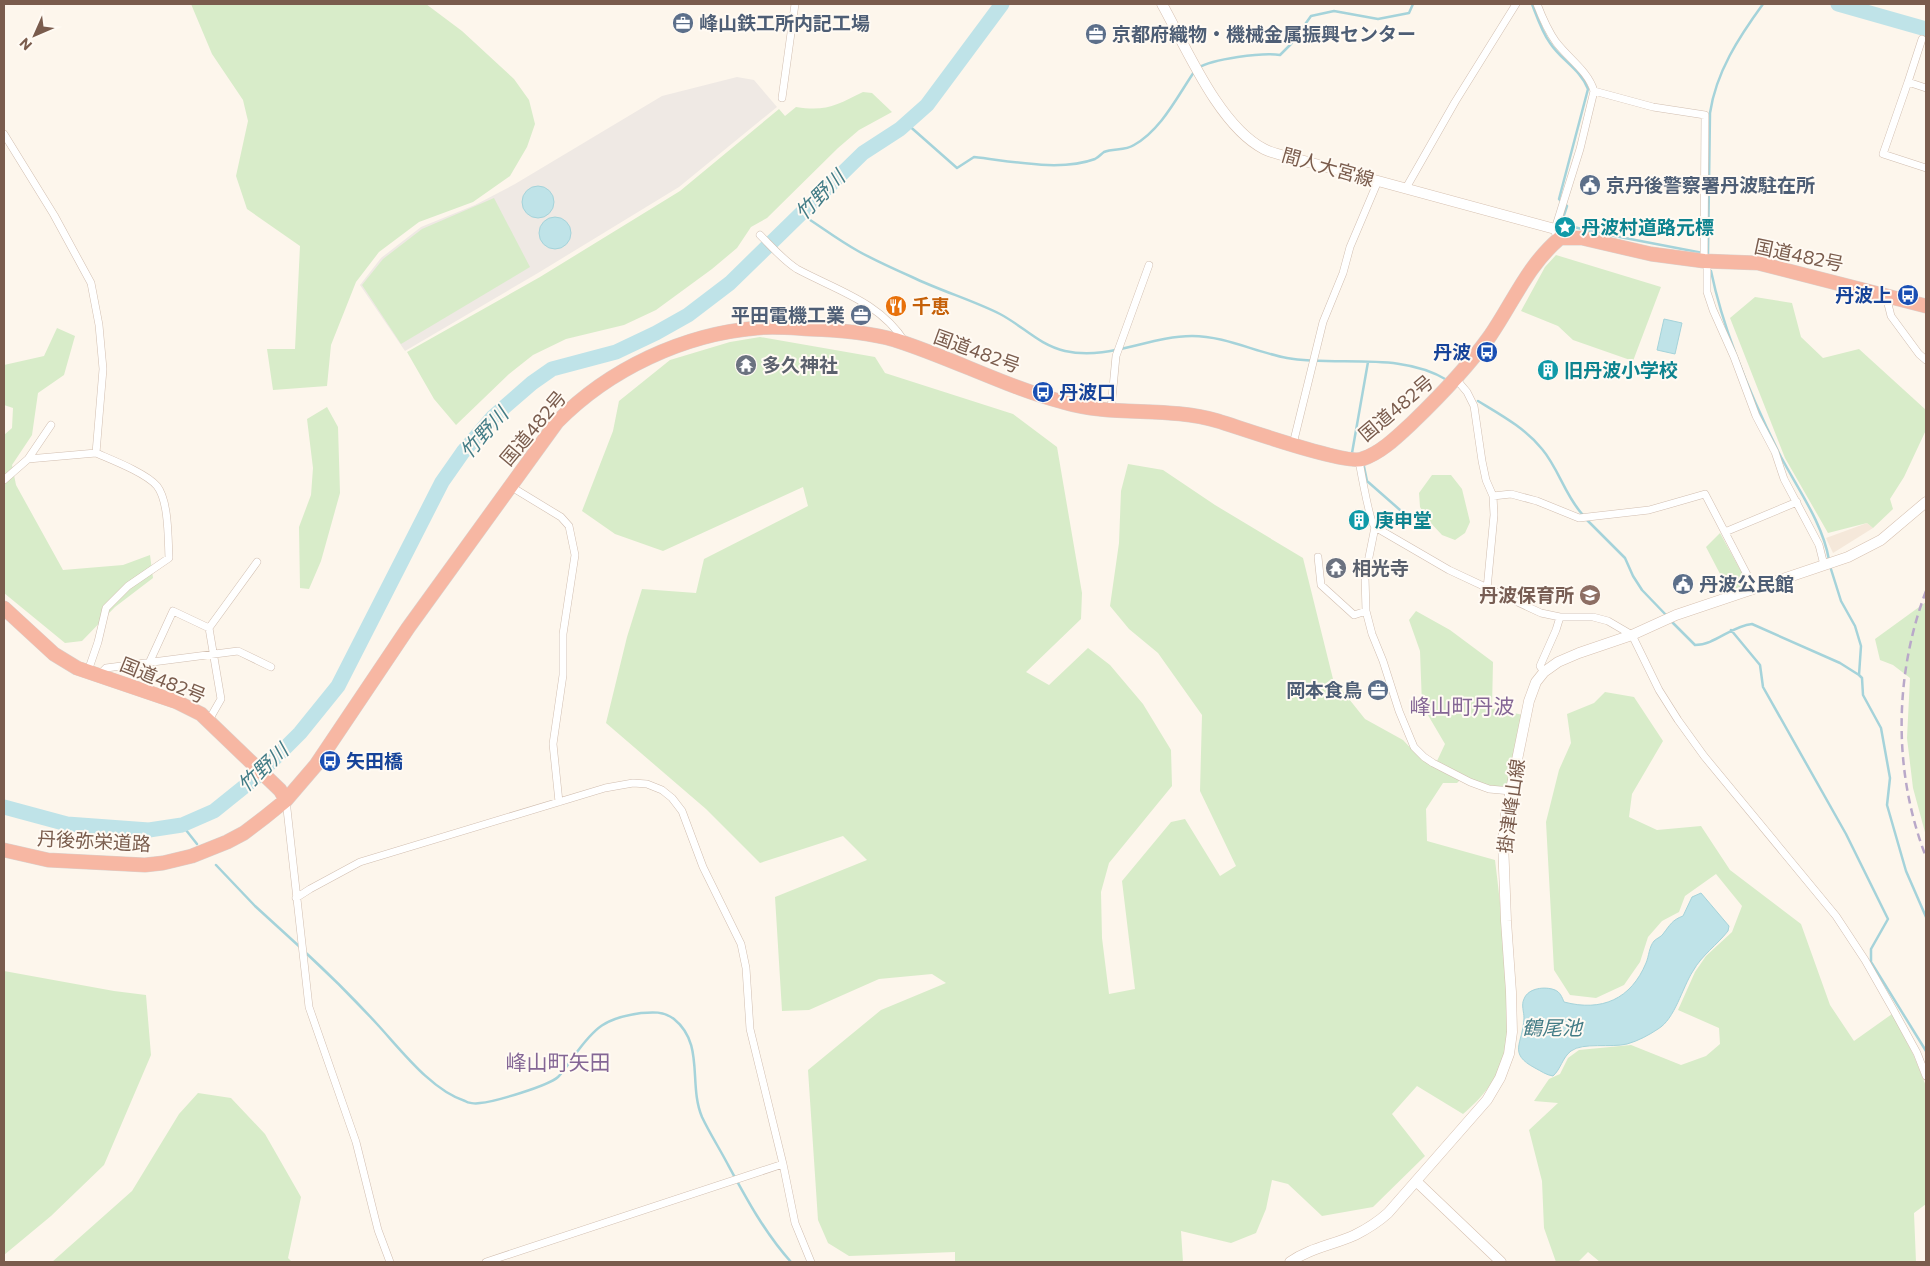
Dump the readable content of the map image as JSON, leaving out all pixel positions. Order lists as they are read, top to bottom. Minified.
{"streets":{"highway":["国道482号","丹後弥栄道路"],"main road":["間人大宮線","掛津峰山線"]},"crossings":[["間人大宮線","国道482号"],["国道482号","丹後弥栄道路"]],"districts":["峰山町丹波","峰山町矢田"],"water":["竹野川","鶴尾池"],"places":{"office":["峰山鉄工所内記工場","京都府織物・機械金属振興センター","平田電機工業","岡本食鳥"],"public building":["京丹後警察署丹波駐在所","丹波公民館"],"place":["丹波村道路元標"],"bus stop":["丹波上","丹波","丹波口","矢田橋"],"restaurant":["千恵"],"temple":["多久神社","相光寺"],"building":["旧丹波小学校","庚申堂"],"school or university":["丹波保育所"]},"north":"bottom left"}
